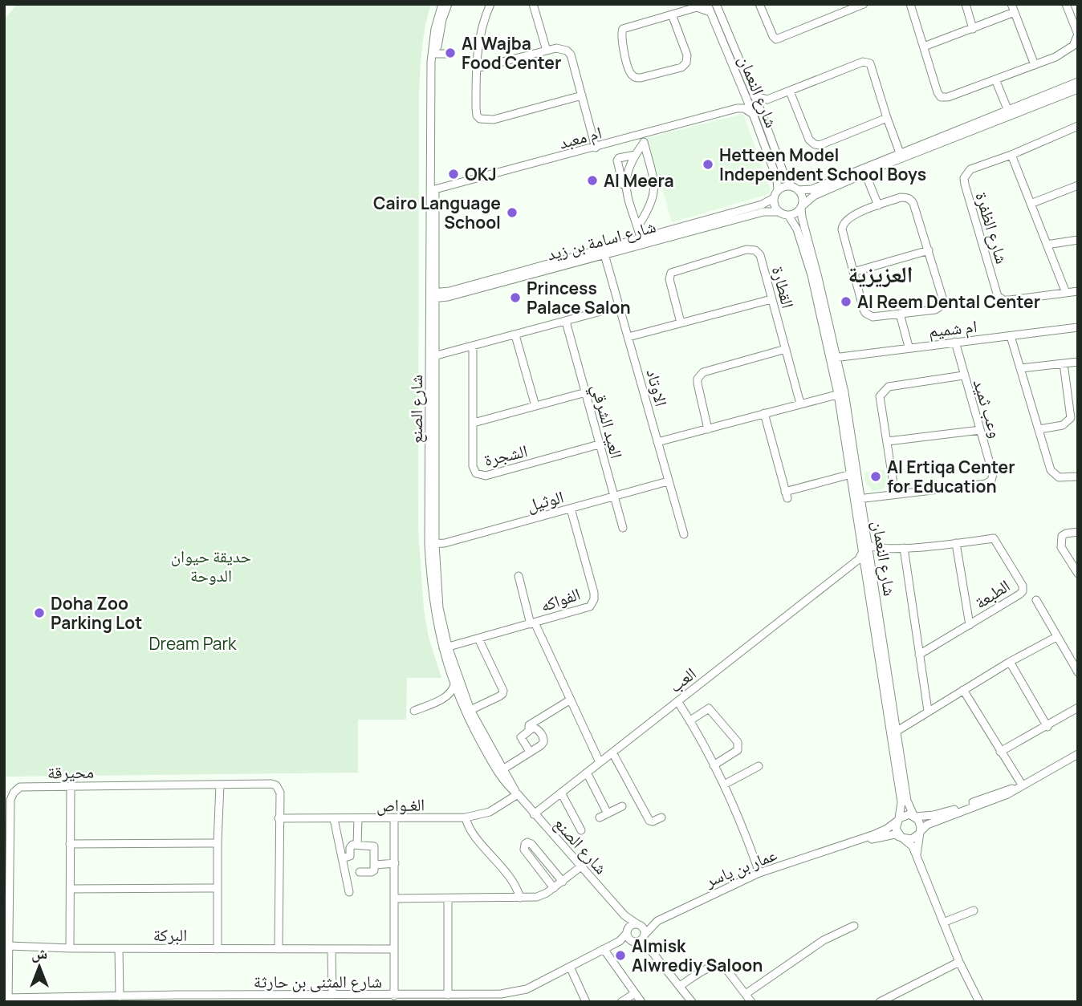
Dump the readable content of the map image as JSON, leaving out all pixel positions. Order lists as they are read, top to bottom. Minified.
{"streets":{"street":["شارع النعمان","ام معبد","شارع الظفرة","شارع اسامة بن زيد","القطارة","ام شميم","الاوتاد","وعب ثميد","شارع الصنع","العيد الشرقي","الشجرة","الوثيل","الطبعة","الفواكه","العب","محيرقة","الغـواص","عمار بن ياسر","البركة","شارع المثنى بن حارثة"]},"crossings":[["شارع النعمان","شارع اسامة بن زيد"],["شارع النعمان","ام شميم"],["شارع النعمان","وعب ثميد"],["شارع النعمان","الطبعة"],["شارع النعمان","العب"],["شارع النعمان","عمار بن ياسر"],["ام معبد","شارع الصنع"],["شارع اسامة بن زيد","الاوتاد"],["شارع اسامة بن زيد","شارع الصنع"],["ام شميم","وعب ثميد"],["الاوتاد","الوثيل"],["شارع الصنع","الوثيل"],["شارع الصنع","الفواكه"],["شارع الصنع","العب"],["شارع الصنع","الغـواص"],["شارع الصنع","عمار بن ياسر"],["شارع الصنع","شارع المثنى بن حارثة"],["العيد الشرقي","الشجرة"],["العيد الشرقي","الوثيل"],["الوثيل","الفواكه"],["الطبعة","العب"],["محيرقة","الغـواص"],["محيرقة","البركة"],["عمار بن ياسر","شارع المثنى بن حارثة"]],"districts":["العزيزية"],"parks":["حديقة حيوان الدوحة","Dream Park"],"places":["Al Wajba Food Center","Hetteen Model Independent School Boys","OKJ","Al Meera","Cairo Language School","Princess Palace Salon","Al Reem Dental Center","Al Ertiqa Center for Education","Doha Zoo Parking Lot","Almisk Alwrediy Saloon"],"north":"top"}
